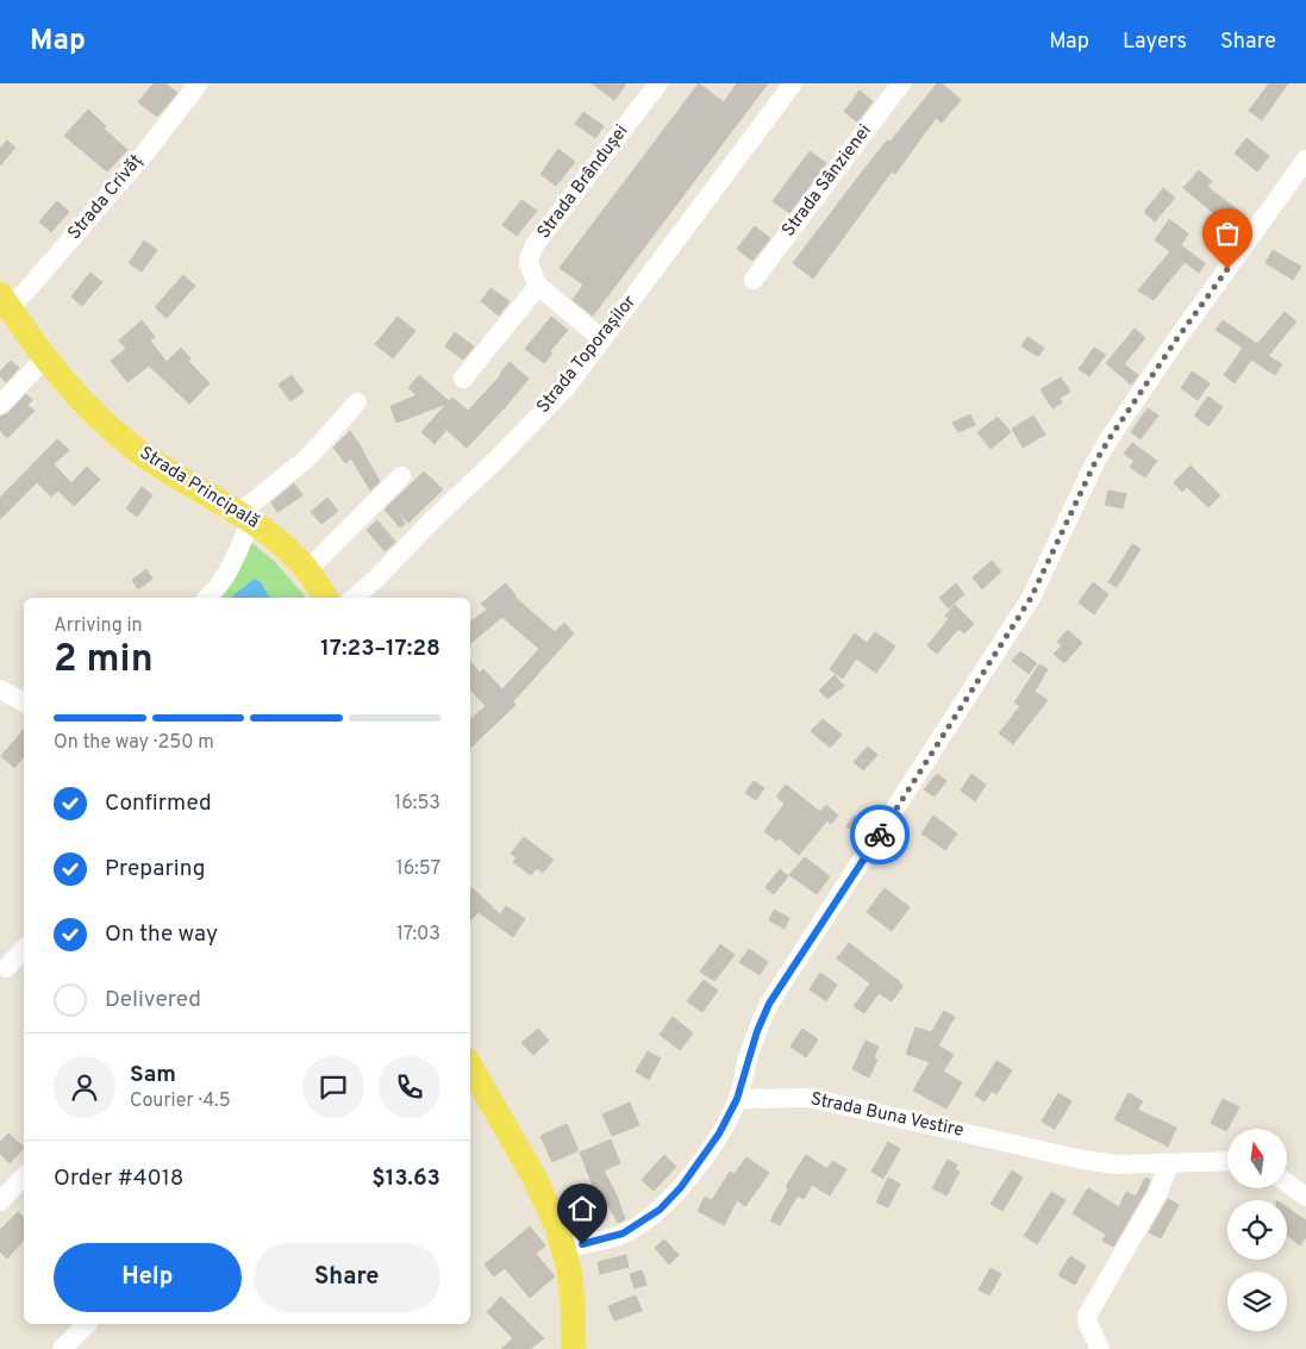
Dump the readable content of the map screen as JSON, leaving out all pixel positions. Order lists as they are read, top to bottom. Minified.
{"streets":{"main road":["Strada Principală"],"street":["Strada Sânzienei","Strada Brândușei","Strada Crivăț","Strada Toporașilor","Strada Buna Vestire"]},"crossings":[["Strada Crivăț","Strada Principală"]],"north":"top","page":{"header":"Map","nav":["Map","Layers","Share"],"heading":["2 min","Arriving in","17:23–17:28"],"panel":["Sam","Courier · 4.5","Order #4018","$13.63"],"bar":"On the way · 250 m","list":[["Confirmed","16:53"],["Preparing","16:57"],["On the way","17:03"],"Delivered"],"buttons":["Help","Share"]}}
